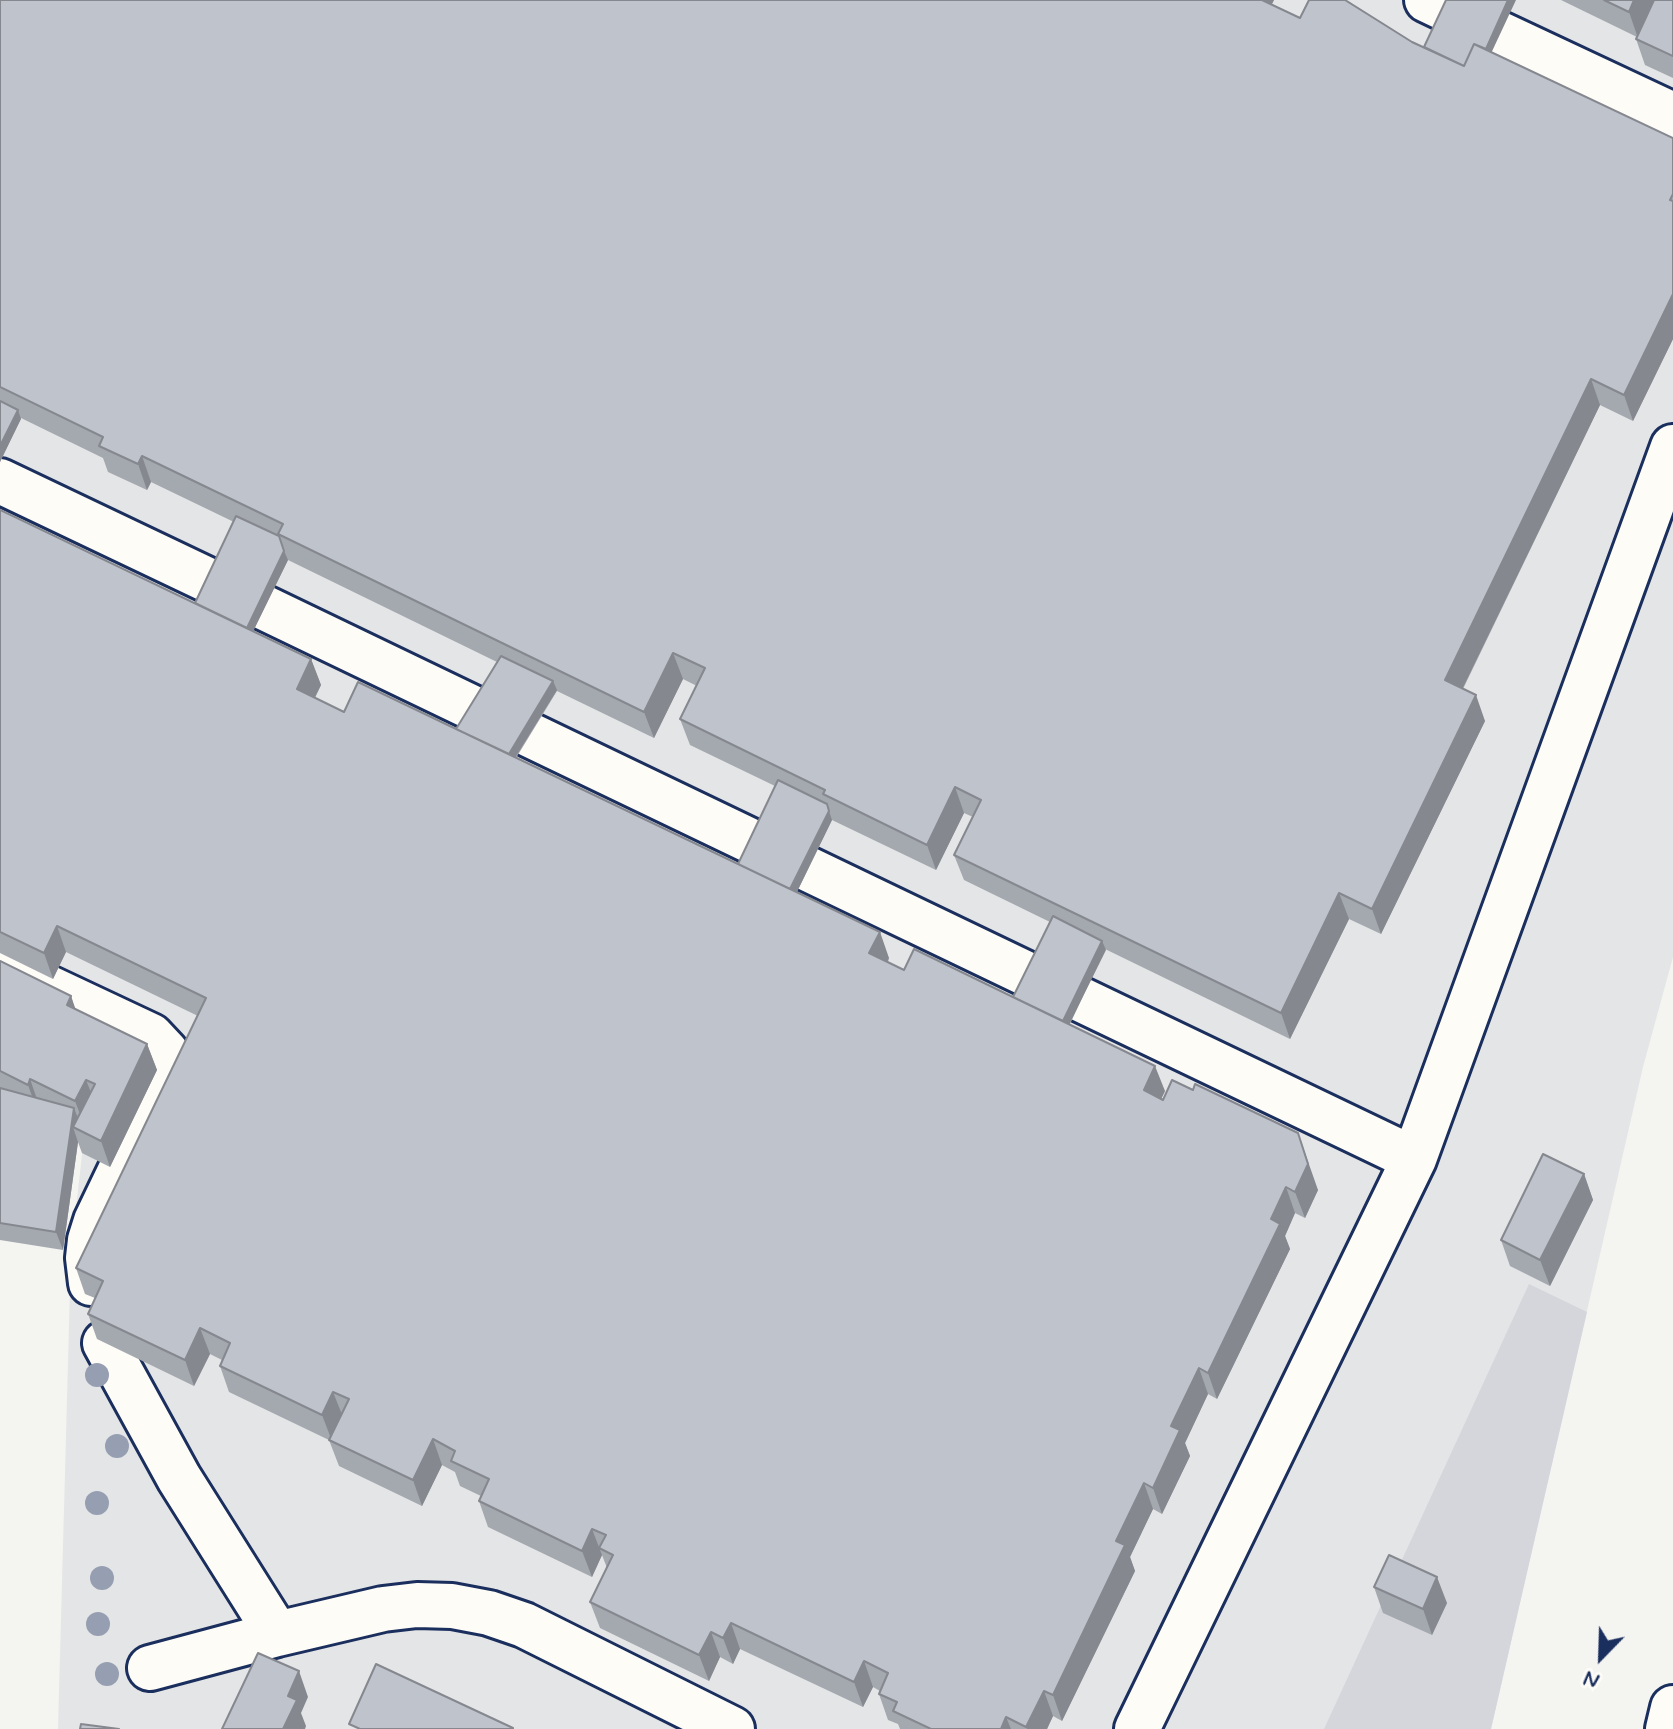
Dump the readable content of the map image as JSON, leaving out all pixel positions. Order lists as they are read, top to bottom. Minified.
{"north":"bottom left"}
